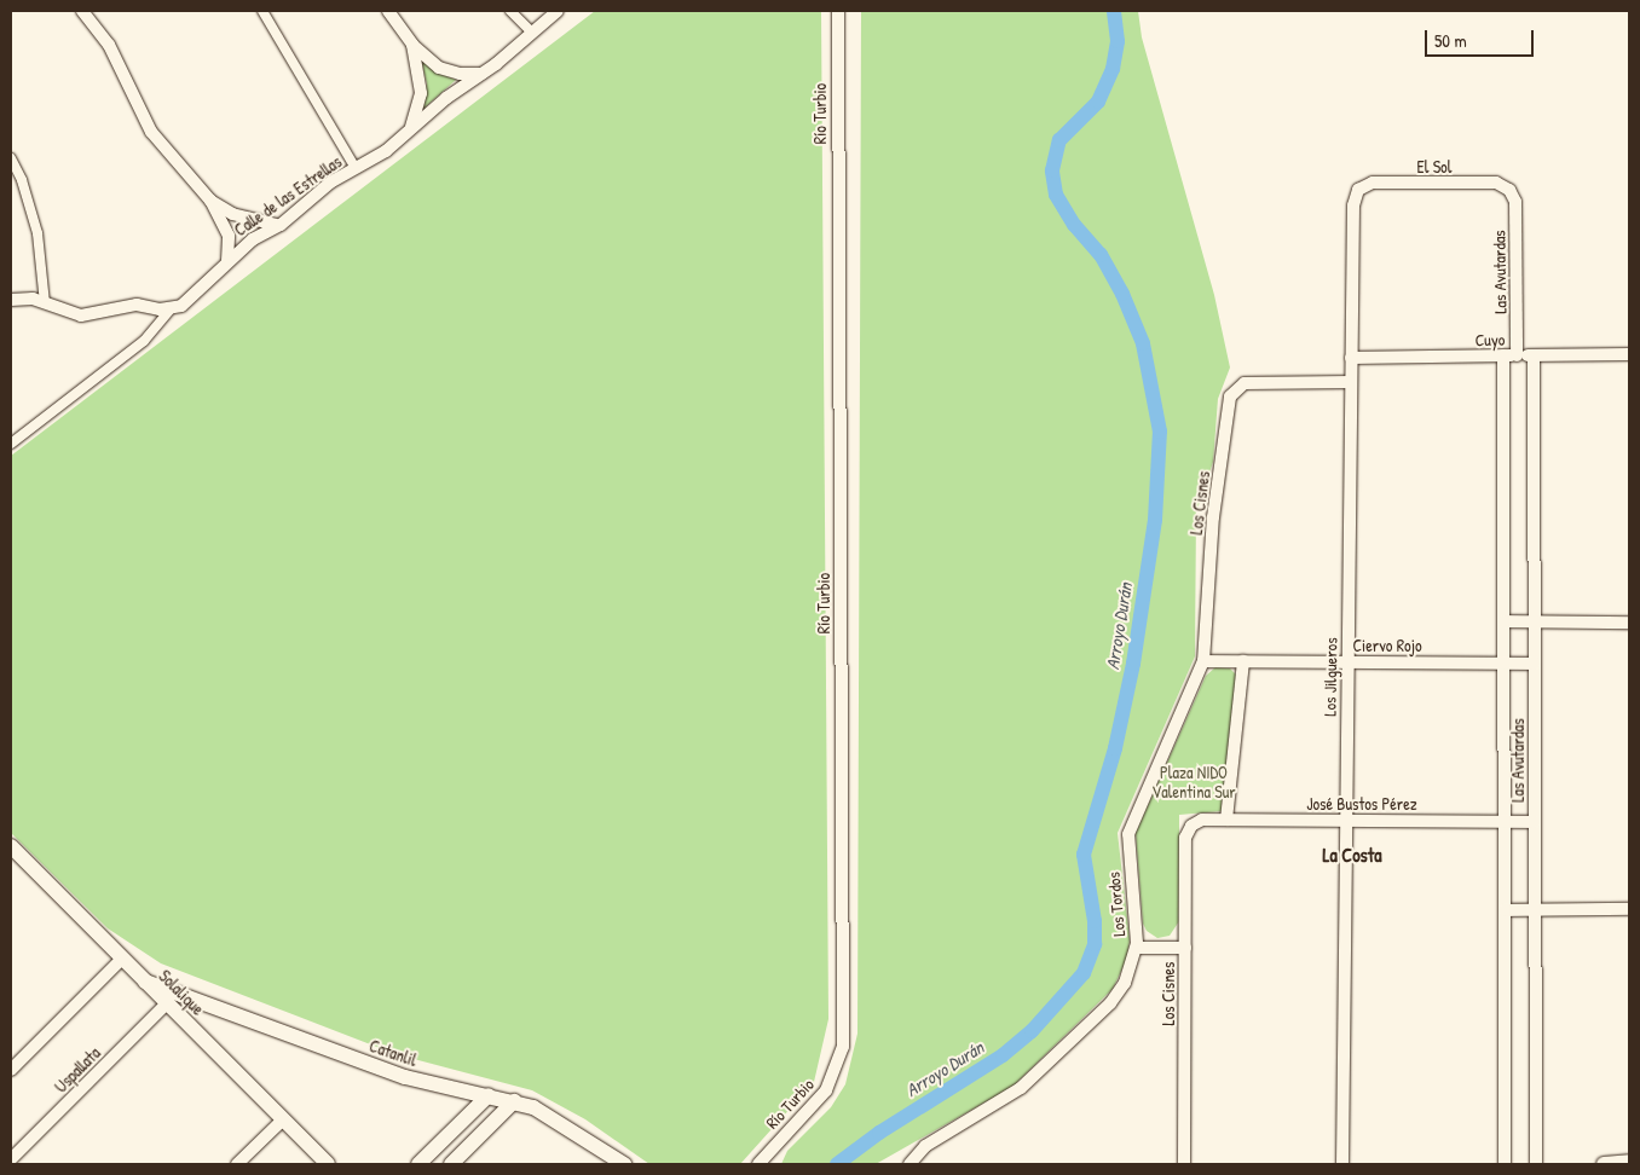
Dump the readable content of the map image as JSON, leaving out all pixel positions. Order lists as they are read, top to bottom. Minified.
{"streets":{"street":["Río Turbio","El Sol","Calle de las Estrellas","Las Avutardas","Cuyo","Los Cisnes","Ciervo Rojo","Los Jilgueros","José Bustos Pérez","Los Tordos","Solalique","Catanlil","Uspallata"]},"crossings":[["El Sol","Las Avutardas"],["El Sol","Los Jilgueros"],["Las Avutardas","Cuyo"],["Las Avutardas","Ciervo Rojo"],["Las Avutardas","José Bustos Pérez"],["Cuyo","Los Jilgueros"],["Los Cisnes","Ciervo Rojo"],["Los Cisnes","Los Jilgueros"],["Los Cisnes","José Bustos Pérez"],["Los Cisnes","Los Tordos"],["Ciervo Rojo","Los Jilgueros"],["Ciervo Rojo","Los Tordos"],["Los Jilgueros","José Bustos Pérez"],["Solalique","Catanlil"],["Solalique","Uspallata"]],"districts":["La Costa"],"water":["Arroyo Durán"],"parks":["Plaza NIDO Valentina Sur"],"scale_bar":"50 m"}
